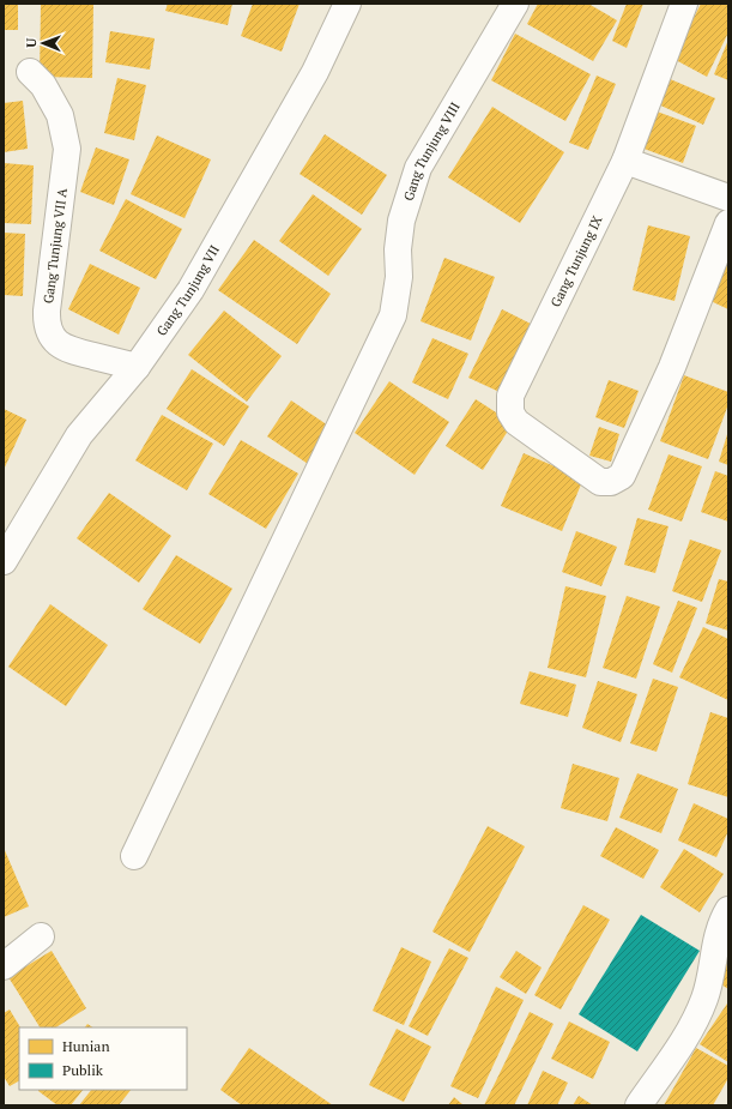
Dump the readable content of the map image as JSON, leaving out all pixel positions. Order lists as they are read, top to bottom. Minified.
{"streets":{"street":["Gang Tunjung VIII","Gang Tunjung VII A","Gang Tunjung IX","Gang Tunjung VII"]},"crossings":[["Gang Tunjung VII A","Gang Tunjung VII"]],"legend":["Hunian","Publik"],"north":"left"}
